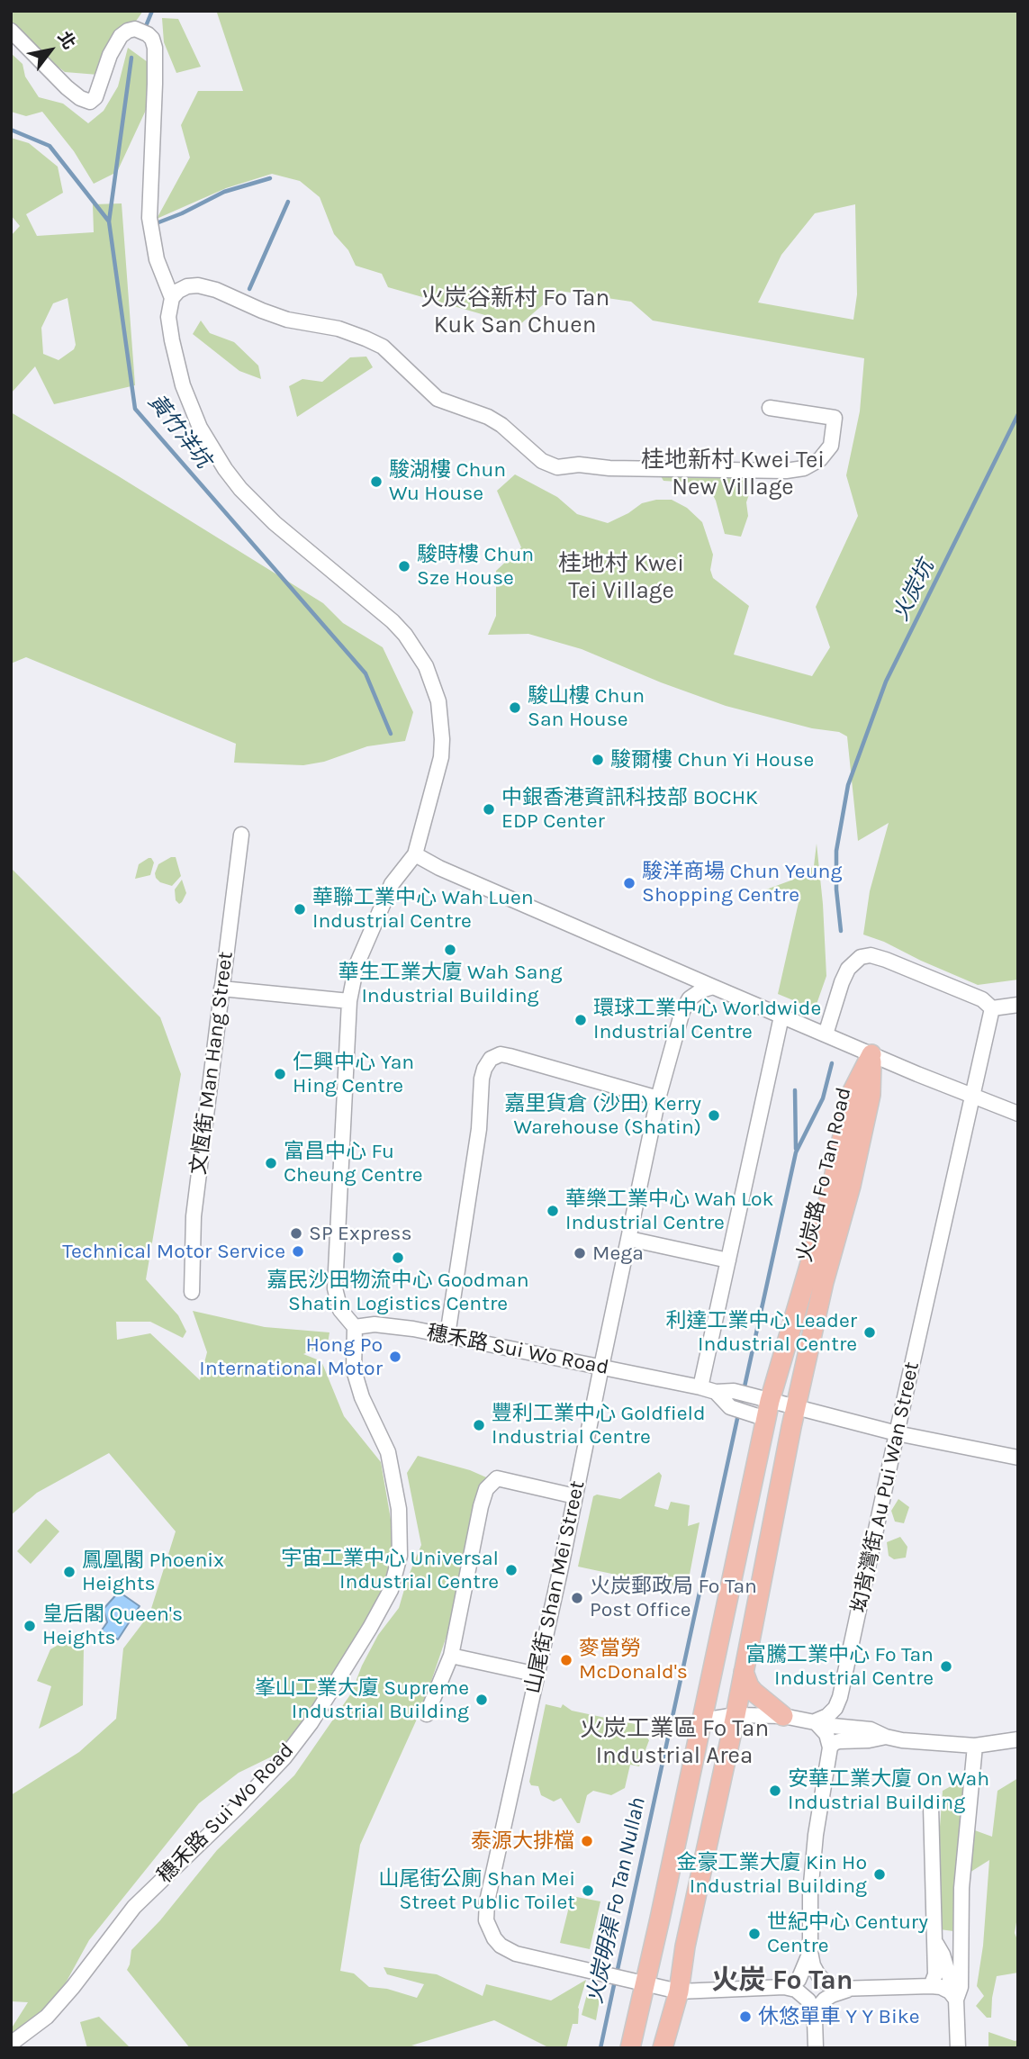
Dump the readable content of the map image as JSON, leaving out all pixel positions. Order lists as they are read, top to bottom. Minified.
{"streets":{"main road":["火炭路 Fo Tan Road"],"street":["文恆街 Man Hang Street","穗禾路 Sui Wo Road","㘭背灣街 Au Pui Wan Street","山尾街 Shan Mei Street"]},"crossings":[["火炭路 Fo Tan Road","穗禾路 Sui Wo Road"],["火炭路 Fo Tan Road","山尾街 Shan Mei Street"],["穗禾路 Sui Wo Road","㘭背灣街 Au Pui Wan Street"],["穗禾路 Sui Wo Road","山尾街 Shan Mei Street"]],"districts":["火炭谷新村 Fo Tan Kuk San Chuen","桂地新村 Kwei Tei New Village","桂地村 Kwei Tei Village","火炭工業區 Fo Tan Industrial Area","火炭 Fo Tan"],"water":["黃竹洋坑","火炭坑","火炭明渠 Fo Tan Nullah"],"places":["駿湖樓 Chun Wu House","駿時樓 Chun Sze House","駿山樓 Chun San House","駿爾樓 Chun Yi House","中銀香港資訊科技部 BOCHK EDP Center","駿洋商場 Chun Yeung Shopping Centre","華聯工業中心 Wah Luen Industrial Centre","華生工業大廈 Wah Sang Industrial Building","環球工業中心 Worldwide Industrial Centre","仁興中心 Yan Hing Centre","嘉里貨倉 (沙田) Kerry Warehouse (Shatin)","富昌中心 Fu Cheung Centre","華樂工業中心 Wah Lok Industrial Centre","SP Express","Technical Motor Service","Mega","嘉民沙田物流中心 Goodman Shatin Logistics Centre","利達工業中心 Leader Industrial Centre","Hong Po International Motor","豐利工業中心 Goldfield Industrial Centre","宇宙工業中心 Universal Industrial Centre","鳳凰閣 Phoenix Heights","火炭郵政局 Fo Tan Post Office","皇后閣 Queen's Heights","麥當勞 McDonald's","富騰工業中心 Fo Tan Industrial Centre","峯山工業大廈 Supreme Industrial Building","安華工業大廈 On Wah Industrial Building","泰源大排檔","金豪工業大廈 Kin Ho Industrial Building","山尾街公廁 Shan Mei Street Public Toilet","世紀中心 Century Centre","休悠單車 Y Y Bike"],"north":"top right"}
